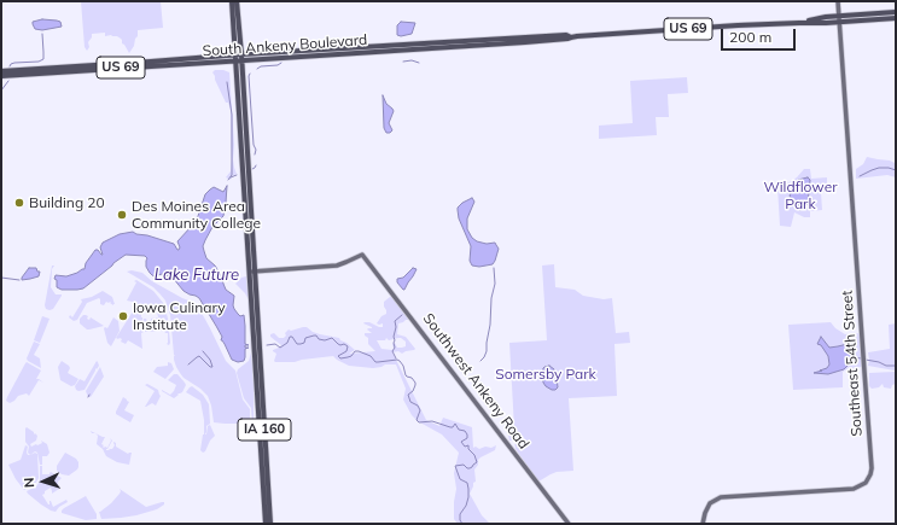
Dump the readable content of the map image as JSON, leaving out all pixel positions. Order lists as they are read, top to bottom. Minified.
{"streets":{"main road":["US 69","South Ankeny Boulevard","IA 160"],"street":["Southeast 54th Street","Southwest Ankeny Road"]},"crossings":[["US 69","South Ankeny Boulevard"],["US 69","Southeast 54th Street"],["South Ankeny Boulevard","Southeast 54th Street"],["South Ankeny Boulevard","IA 160"],["Southwest Ankeny Road","IA 160"]],"water":["Lake Future"],"parks":["Wildflower Park","Somersby Park"],"places":["Building 20","Des Moines Area Community College","Iowa Culinary Institute"],"scale_bar":"200 m","north":"left"}
